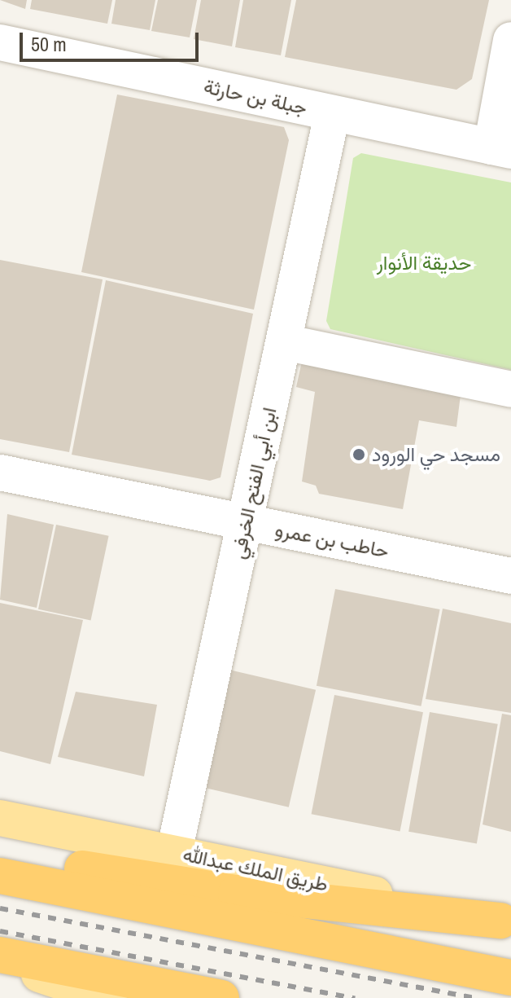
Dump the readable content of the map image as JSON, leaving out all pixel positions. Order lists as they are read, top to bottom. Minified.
{"streets":{"main road":["طريق الملك عبدالله"],"street":["جبلة بن حارثة","ابن أبي الفتح الخرفي","حاطب بن عمرو"]},"crossings":[["جبلة بن حارثة","ابن أبي الفتح الخرفي"],["ابن أبي الفتح الخرفي","حاطب بن عمرو"],["ابن أبي الفتح الخرفي","طريق الملك عبدالله"]],"parks":["حديقة الأنوار"],"places":["مسجد حي الورود"],"scale_bar":"50 m"}
